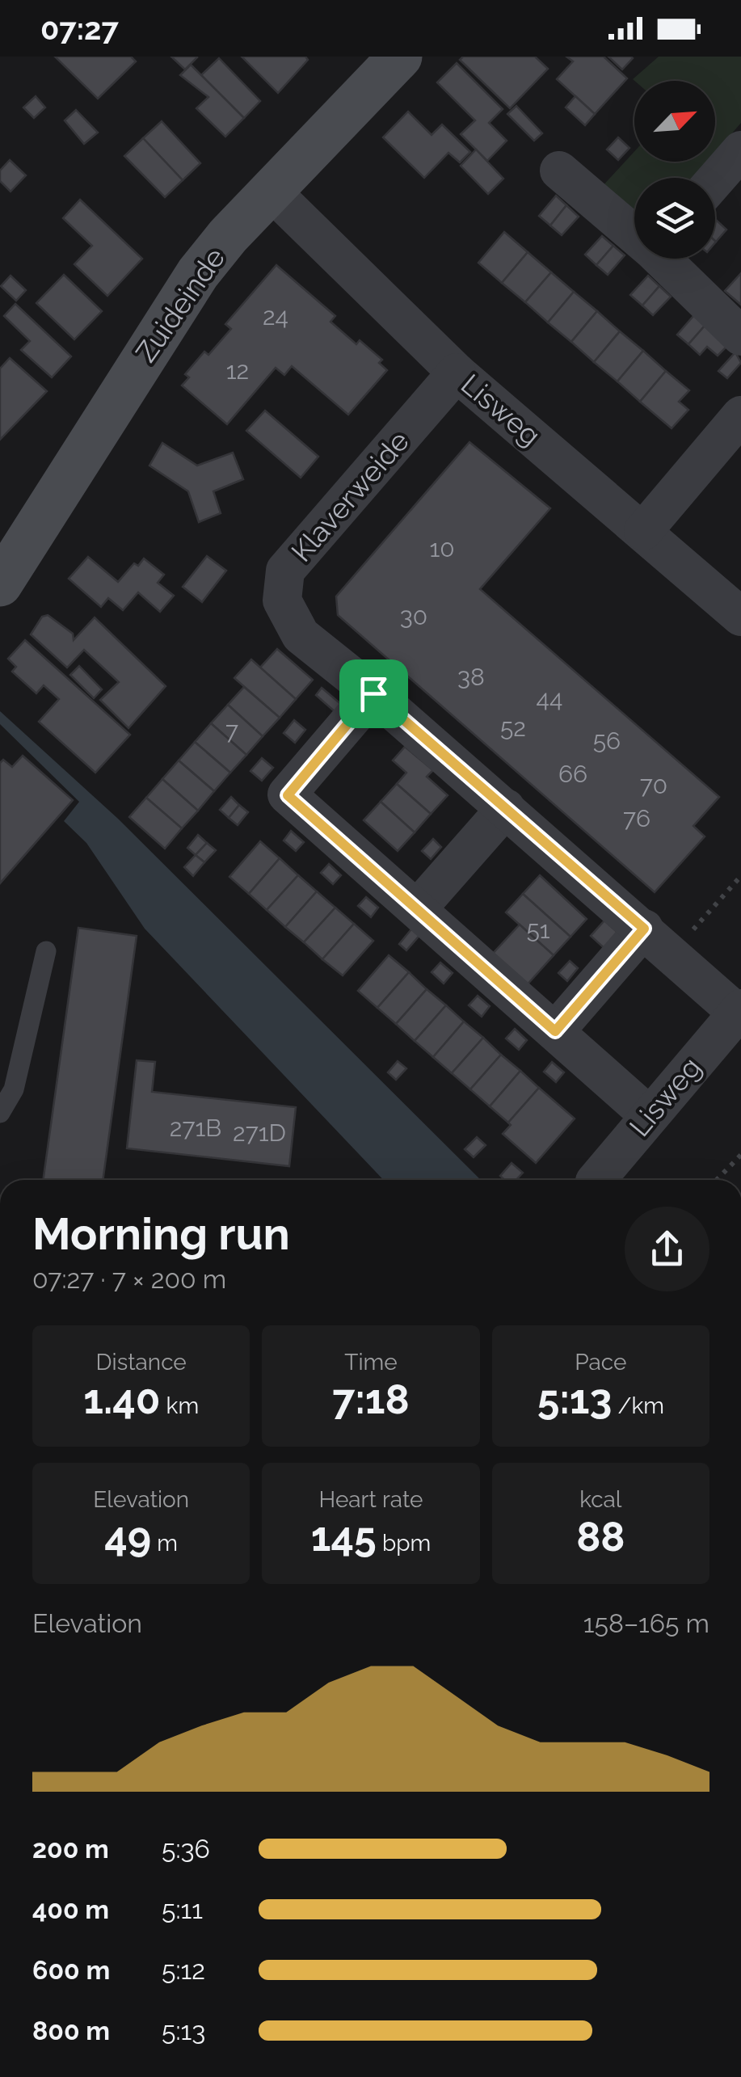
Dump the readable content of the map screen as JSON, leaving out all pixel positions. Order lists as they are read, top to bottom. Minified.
{"streets":{"street":["Zuideinde","Lisweg","Klaverweide"]},"crossings":[["Zuideinde","Lisweg"],["Lisweg","Klaverweide"]],"house_numbers":["24","12","10","30","38","44","52","7","56","66","70","76","51","271B","271D"],"north":"top right","page":{"status":"07:27","heading":["Morning run","07:27 · 7 × 200 m"],"stats":[["Distance","1.40 km"],["Time","7:18"],["Pace","5:13 /km"],["Elevation","49 m"],["Heart rate","145 bpm"],["kcal","88"]],"chart":["Elevation","158–165 m"],"list":[{"name":"200 m","note":"5:36"},{"name":"400 m","note":"5:11"},{"name":"600 m","note":"5:12"},{"name":"800 m","note":"5:13"}]}}
